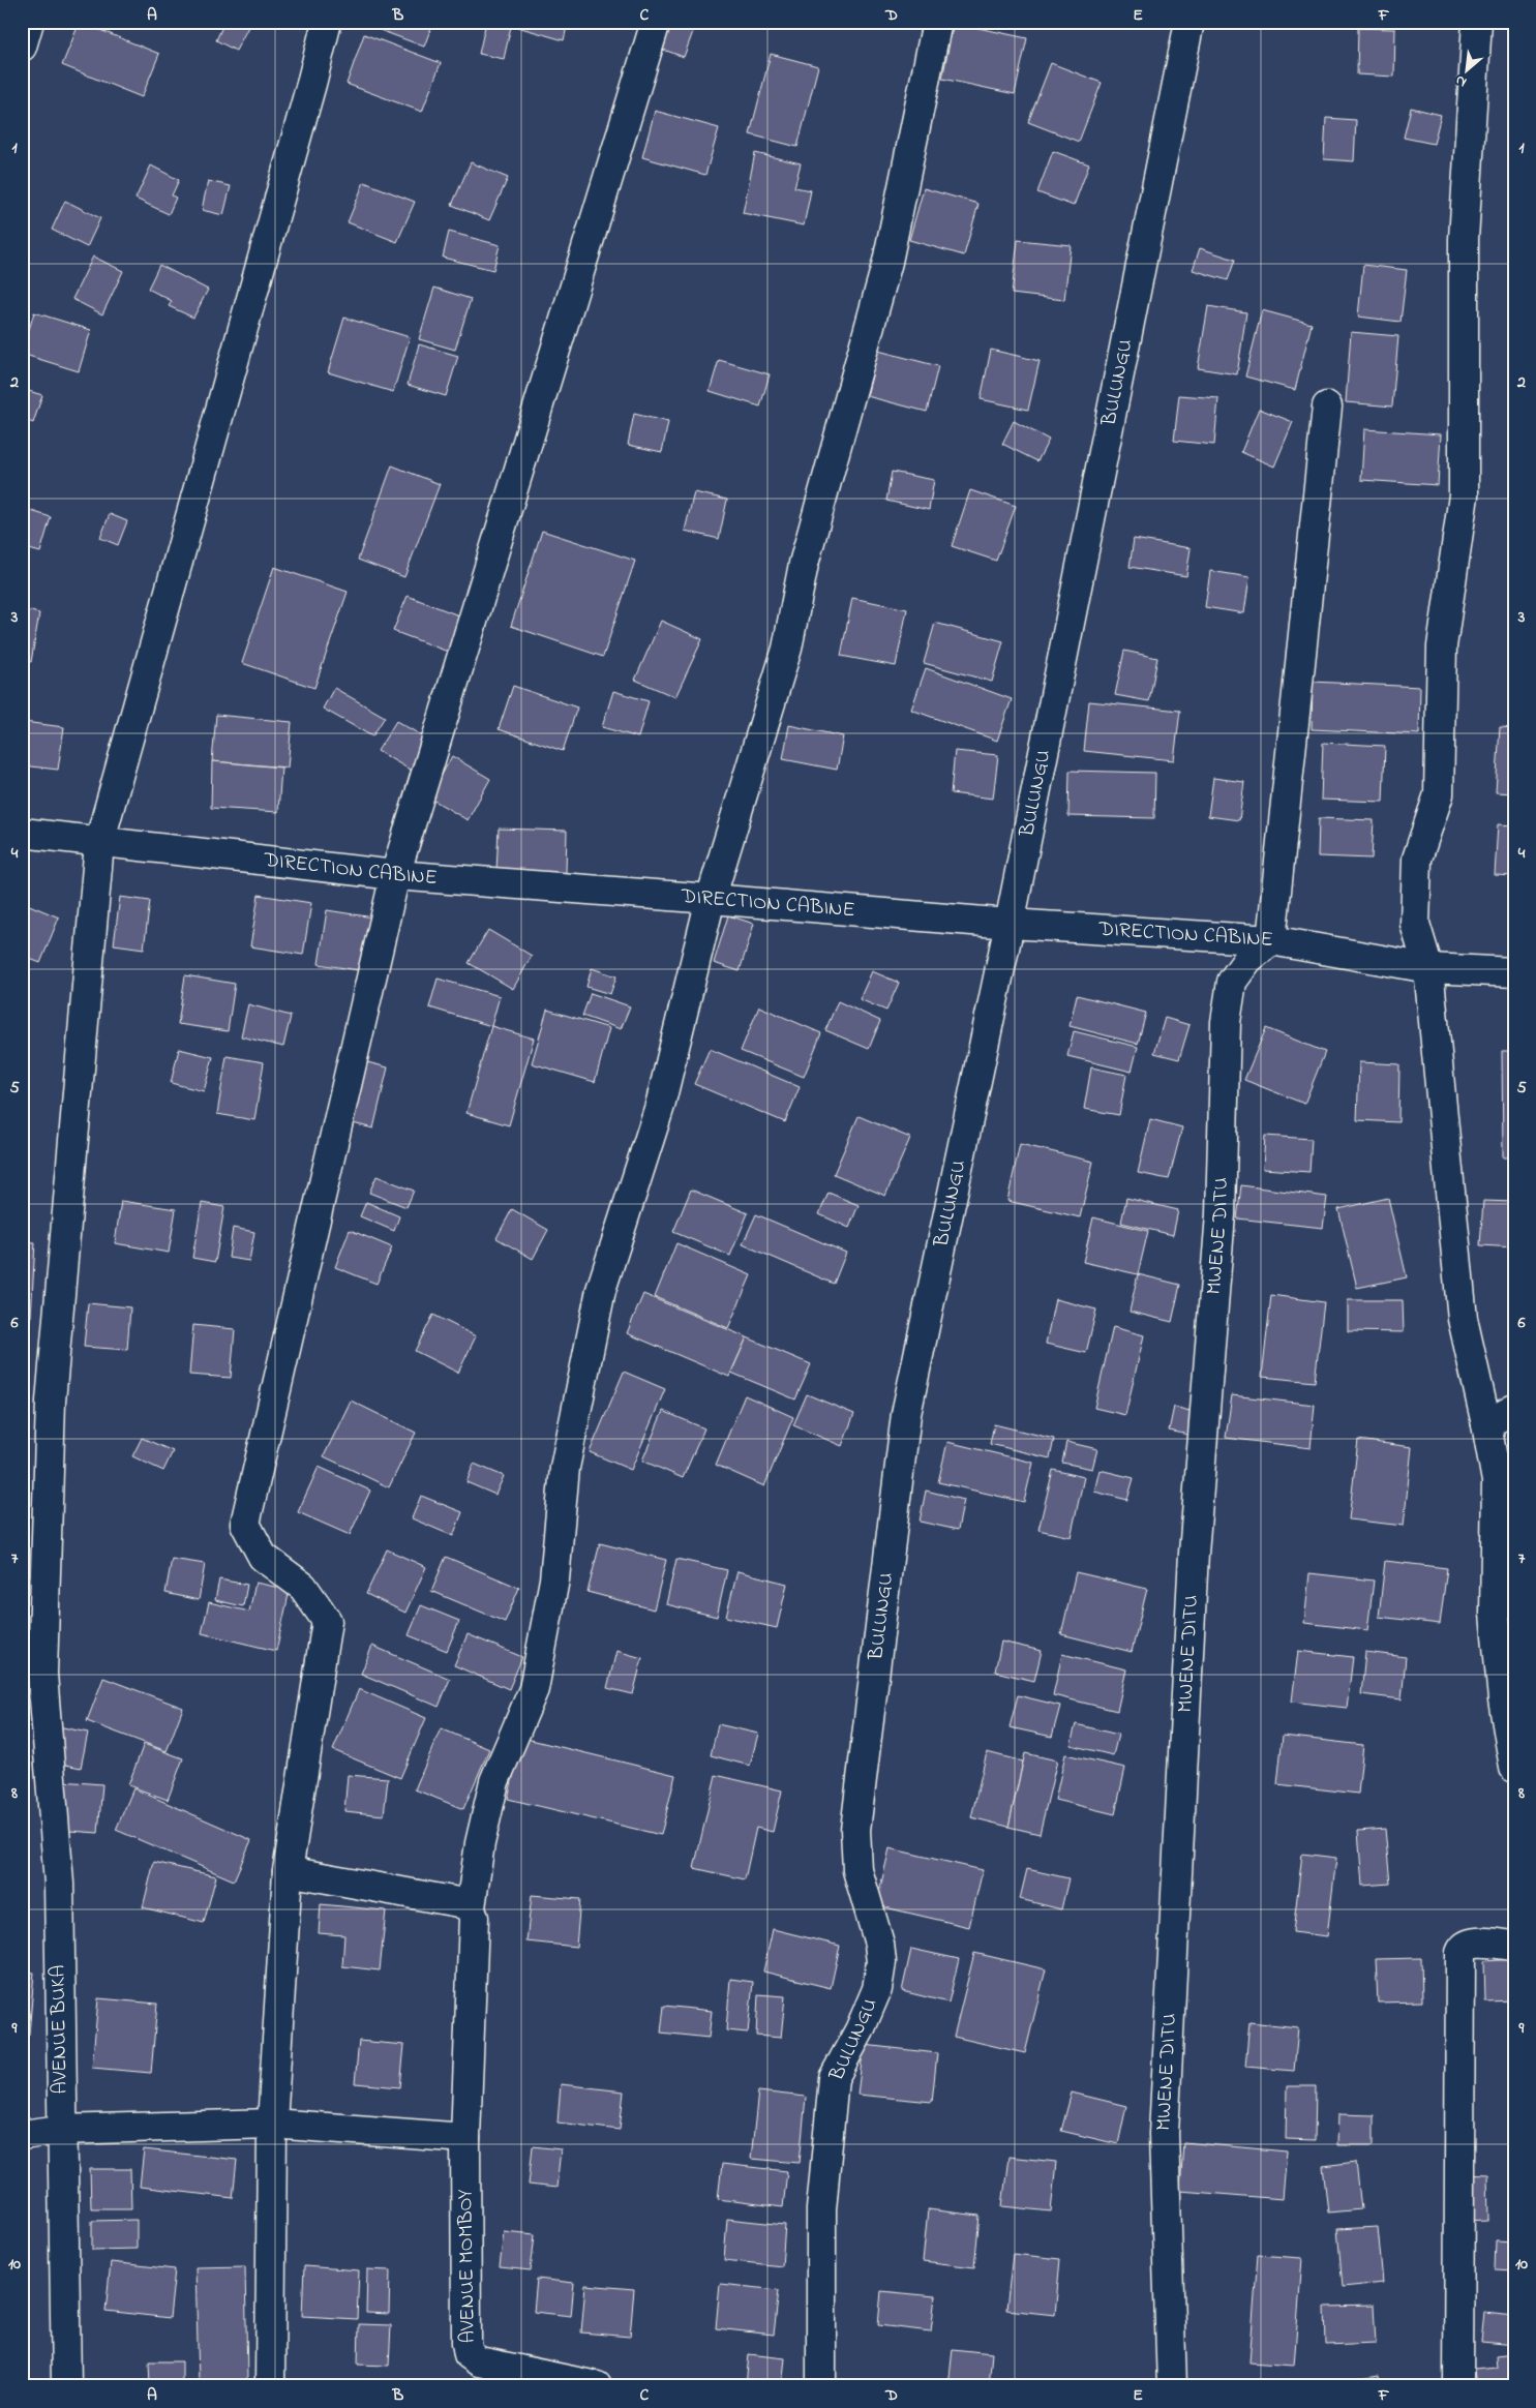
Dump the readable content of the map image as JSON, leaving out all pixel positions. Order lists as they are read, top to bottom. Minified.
{"streets":{"street":["BULUNGU","DIRECTION CABINE","MWENE DITU","AVENUE BUKA","AVENUE MOMBOY"]},"crossings":[["BULUNGU","DIRECTION CABINE"],["DIRECTION CABINE","MWENE DITU"],["DIRECTION CABINE","AVENUE BUKA"]],"north":"bottom left","grid":{"columns":["A","B","C","D","E","F"],"rows":["1","2","3","4","5","6","7","8","9","10"]}}
